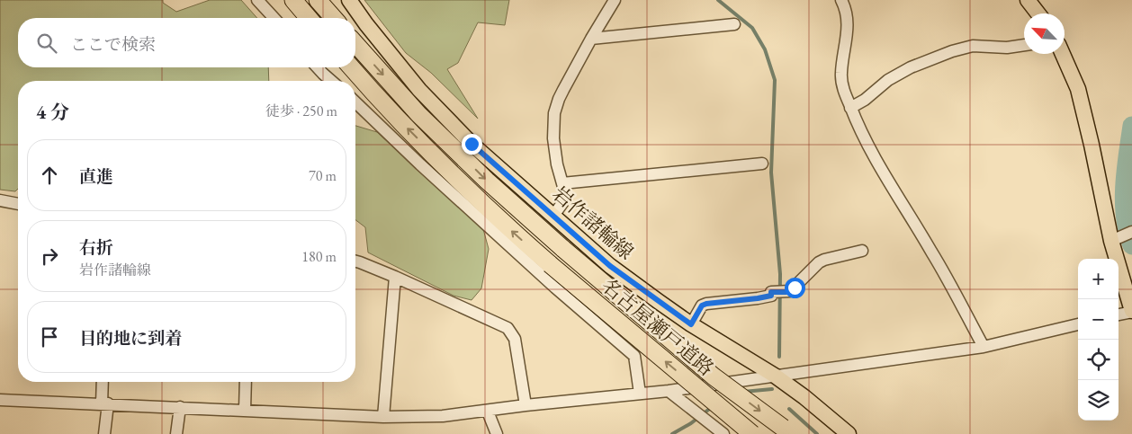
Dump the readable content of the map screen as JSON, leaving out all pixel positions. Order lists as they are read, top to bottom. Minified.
{"streets":{"highway":["名古屋瀬戸道路"],"main road":["岩作諸輪線"]},"north":"top left","page":{"search":"ここで検索","heading":["4 分","徒歩 · 250 m"],"list":[["直進","70 m"],["右折","岩作諸輪線","180 m"],"目的地に到着"],"map_buttons":["+","−"]}}
